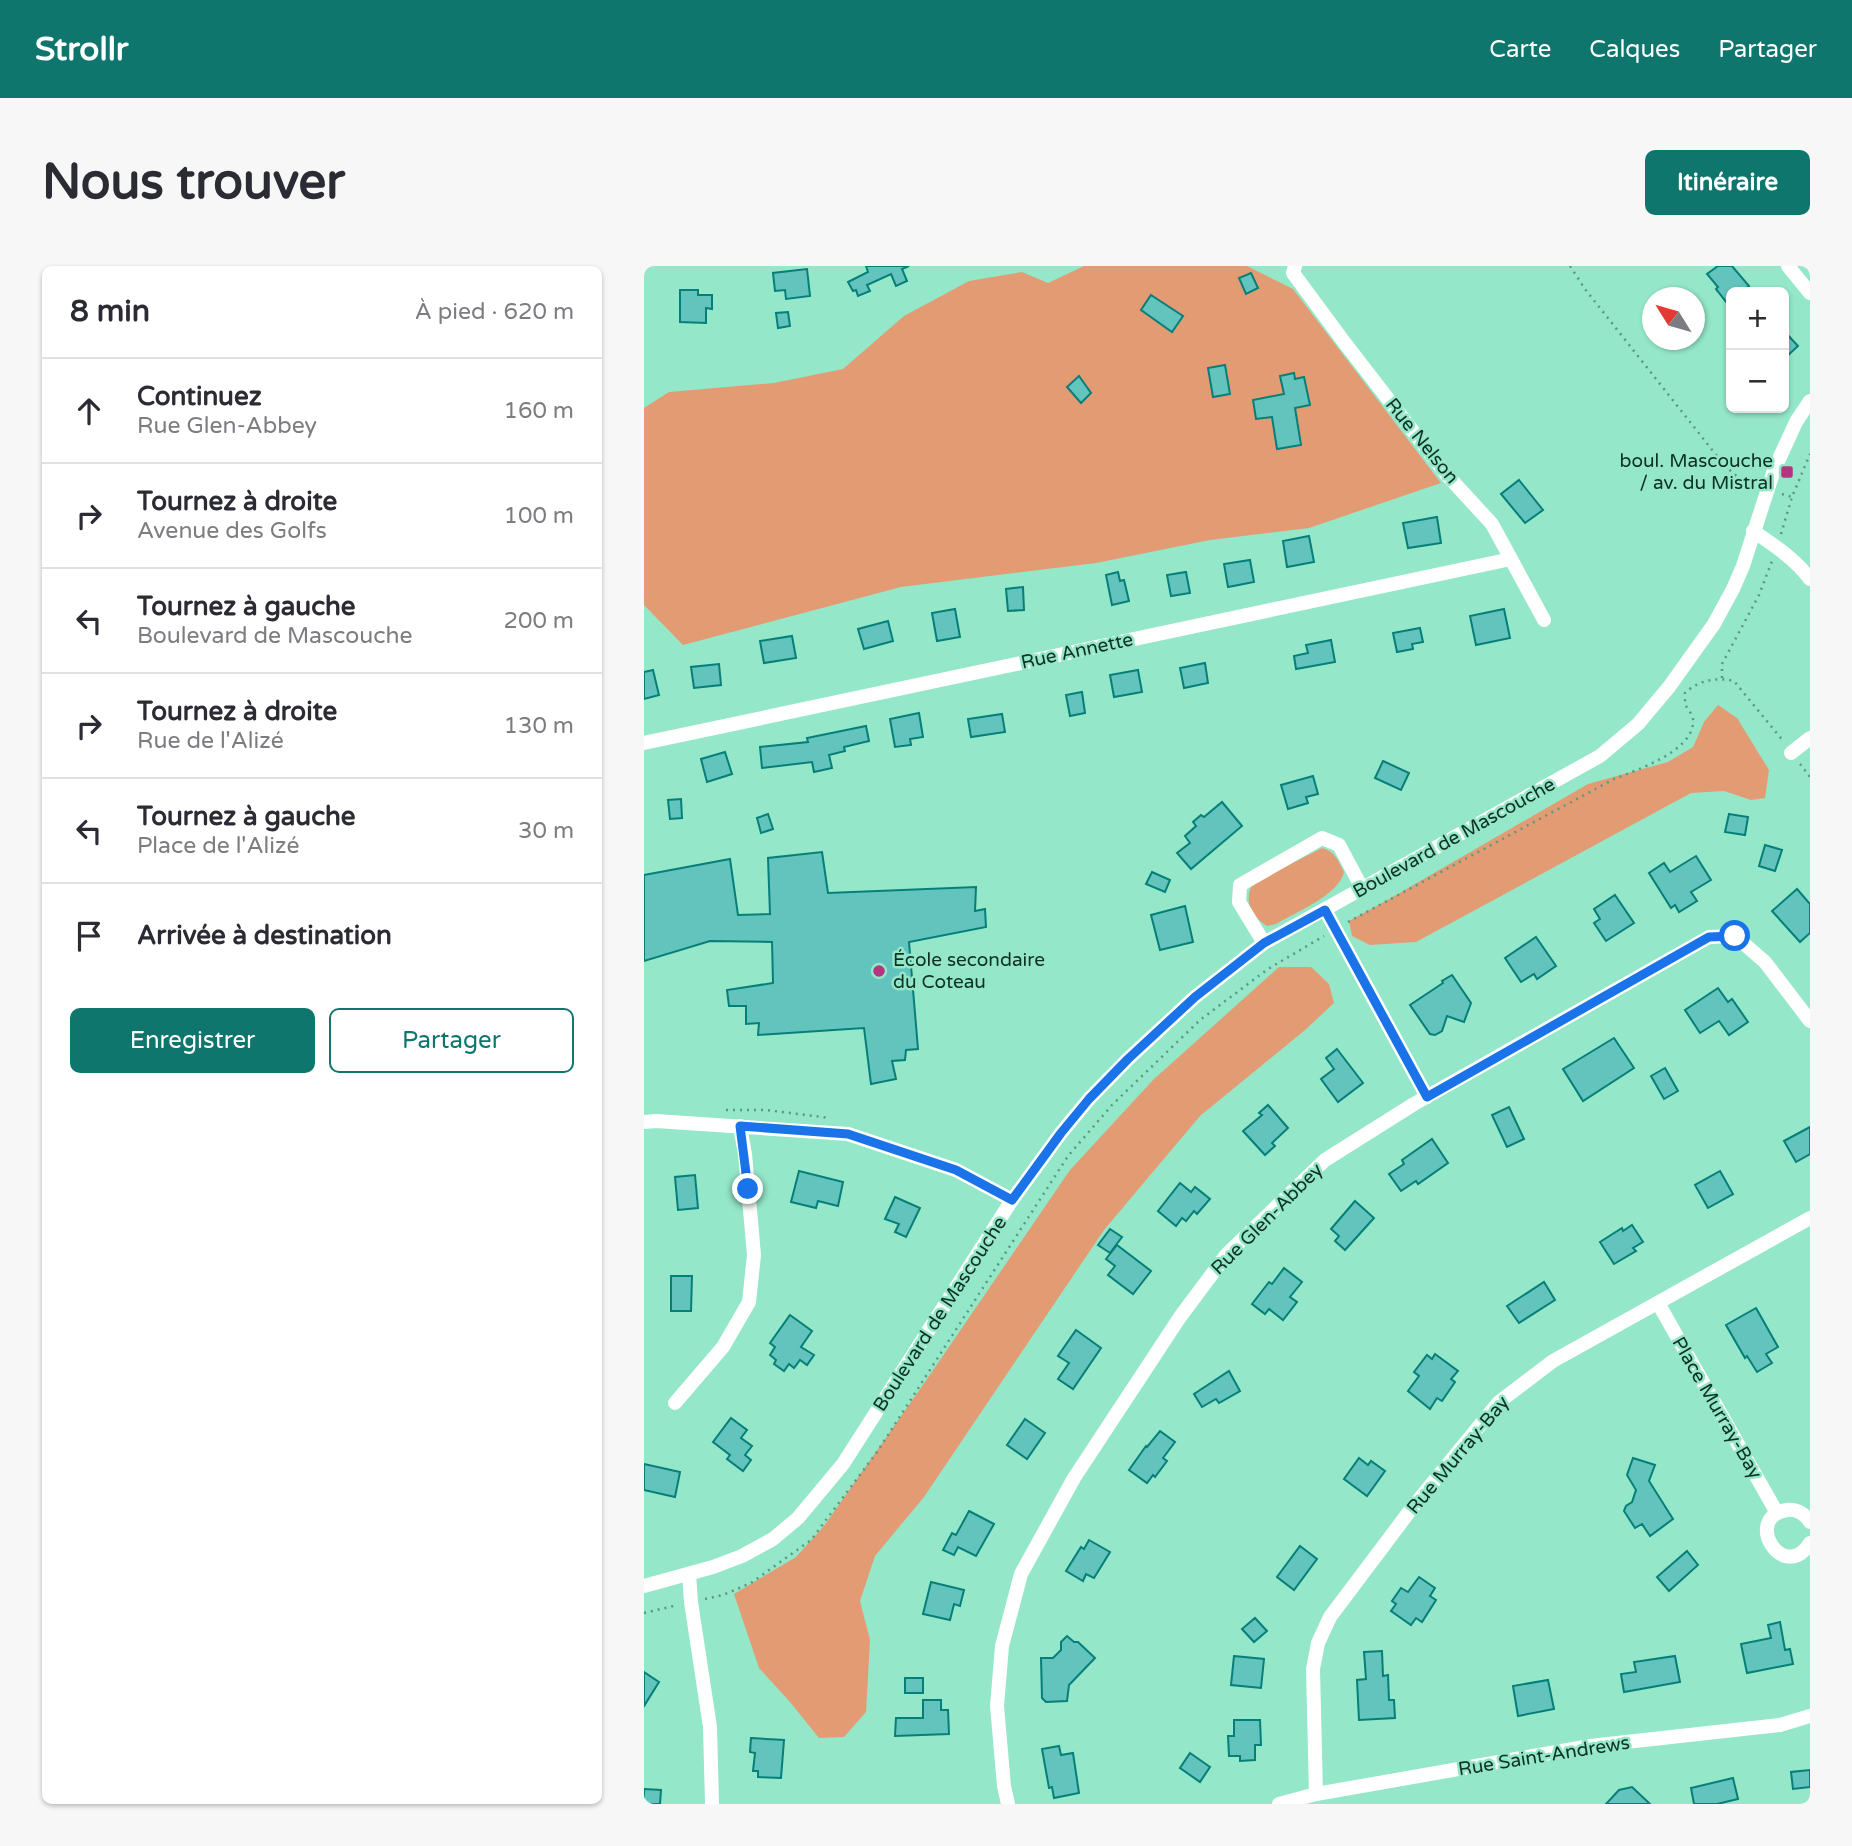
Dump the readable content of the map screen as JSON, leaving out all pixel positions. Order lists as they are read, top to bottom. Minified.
{"streets":{"street":["Rue Nelson","Rue Annette","Boulevard de Mascouche","Rue Glen-Abbey","Place Murray-Bay","Rue Murray-Bay","Rue Saint-Andrews"]},"crossings":[["Rue Nelson","Rue Annette"],["Place Murray-Bay","Rue Murray-Bay"],["Rue Murray-Bay","Rue Saint-Andrews"]],"places":{"transit":["boul. Mascouche / av. du Mistral"],"other":["École secondaire du Coteau"]},"north":"top left","page":{"header":"Strollr","nav":["Carte","Calques","Partager"],"buttons":["Itinéraire",["Enregistrer","Partager"]],"title":"Nous trouver","heading":["8 min","À pied · 620 m"],"map_buttons":["+","−"],"list":[["Continuez","Rue Glen-Abbey","160 m"],["Tournez à droite","Avenue des Golfs","100 m"],["Tournez à gauche","Boulevard de Mascouche","200 m"],["Tournez à droite","Rue de l'Alizé","130 m"],["Tournez à gauche","Place de l'Alizé","30 m"],"Arrivée à destination"]}}
